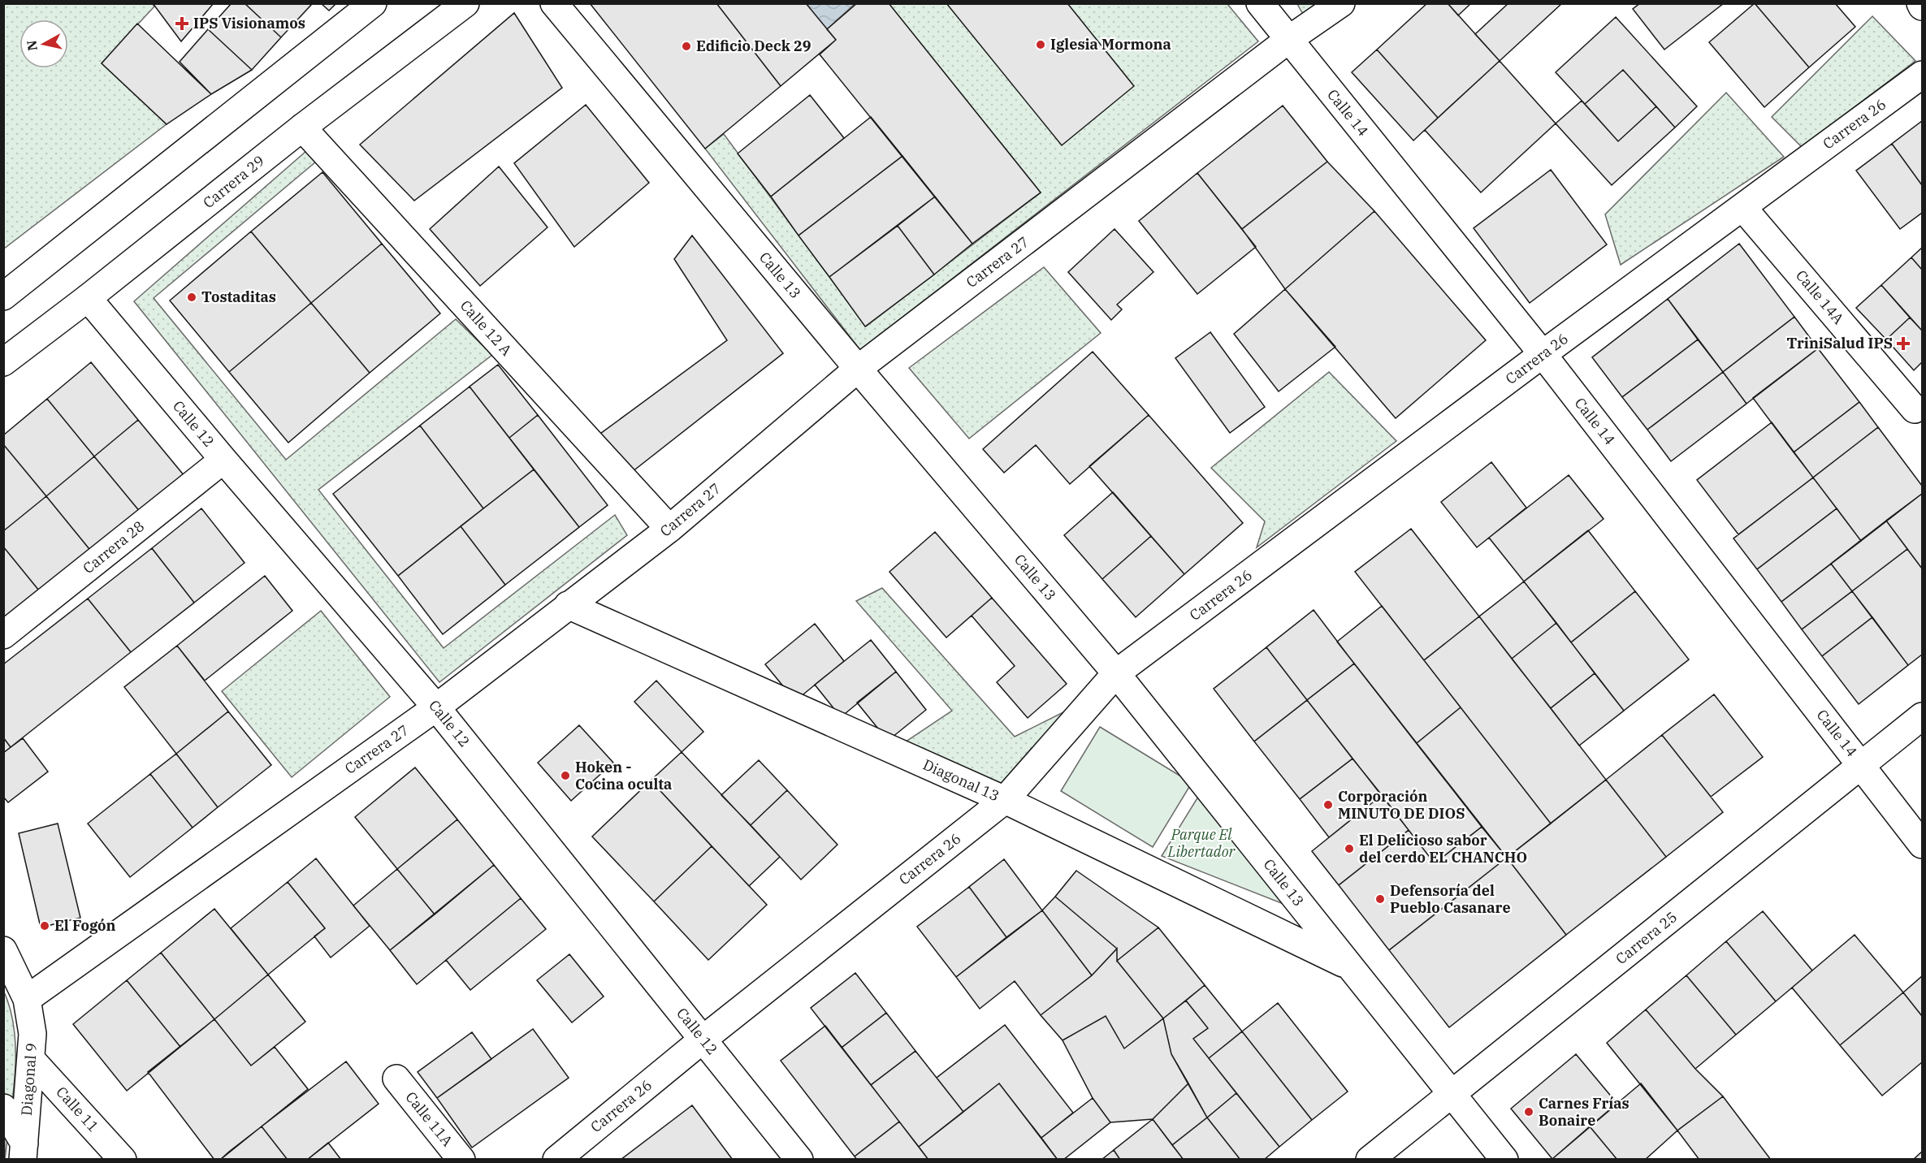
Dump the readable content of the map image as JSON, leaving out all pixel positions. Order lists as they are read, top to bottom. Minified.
{"streets":{"street":["Calle 14","Carrera 26","Carrera 29","Carrera 27","Calle 13","Calle 14A","Calle 12 A","Calle 12","Carrera 28","Diagonal 13","Carrera 25","Diagonal 9","Calle 11","Calle 11A"]},"crossings":[["Calle 14","Carrera 26"],["Calle 14","Carrera 27"],["Calle 14","Carrera 25"],["Carrera 26","Calle 13"],["Carrera 26","Calle 14A"],["Carrera 26","Calle 12"],["Carrera 26","Diagonal 13"],["Carrera 29","Calle 12 A"],["Carrera 29","Calle 12"],["Carrera 27","Calle 13"],["Carrera 27","Calle 12 A"],["Carrera 27","Calle 12"],["Carrera 27","Diagonal 13"],["Carrera 27","Diagonal 9"],["Calle 13","Diagonal 13"],["Calle 13","Carrera 25"],["Calle 12","Carrera 28"],["Diagonal 9","Calle 11"]],"parks":["Parque El Libertador"],"places":{"health":["IPS Visionamos","TriniSalud IPS"],"other":["Iglesia Mormona","Edificio Deck 29","Tostaditas","Hoken - Cocina oculta","Corporación MINUTO DE DIOS","El Delicioso sabor del cerdo EL CHANCHO","Defensoría del Pueblo Casanare","El Fogón","Carnes Frías Bonaire"]},"north":"left"}
